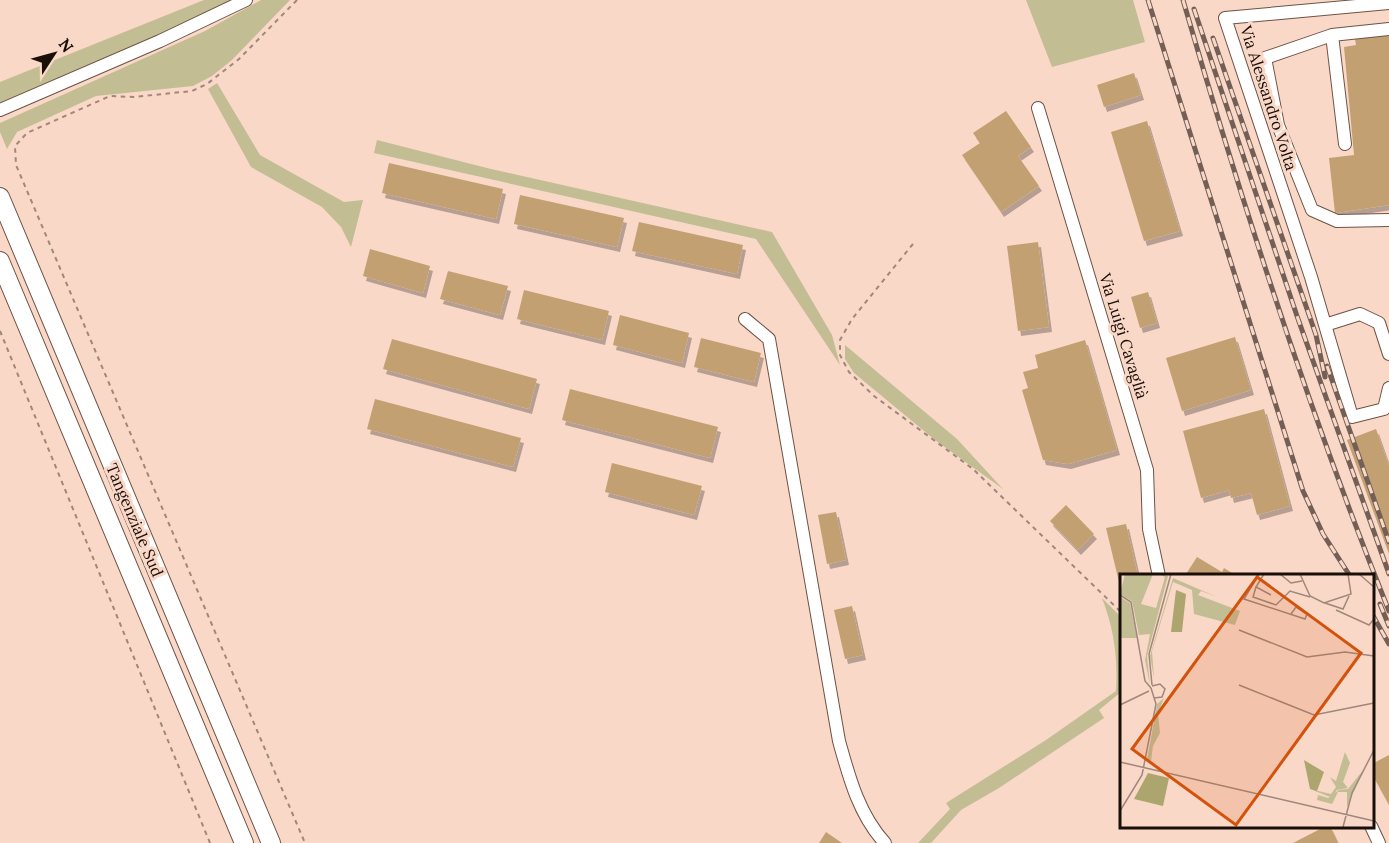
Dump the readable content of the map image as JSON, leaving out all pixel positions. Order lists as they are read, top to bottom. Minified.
{"streets":{"highway":["Tangenziale Sud"],"street":["Via Alessandro Volta","Via Luigi Cavaglià"]},"north":"top right"}
